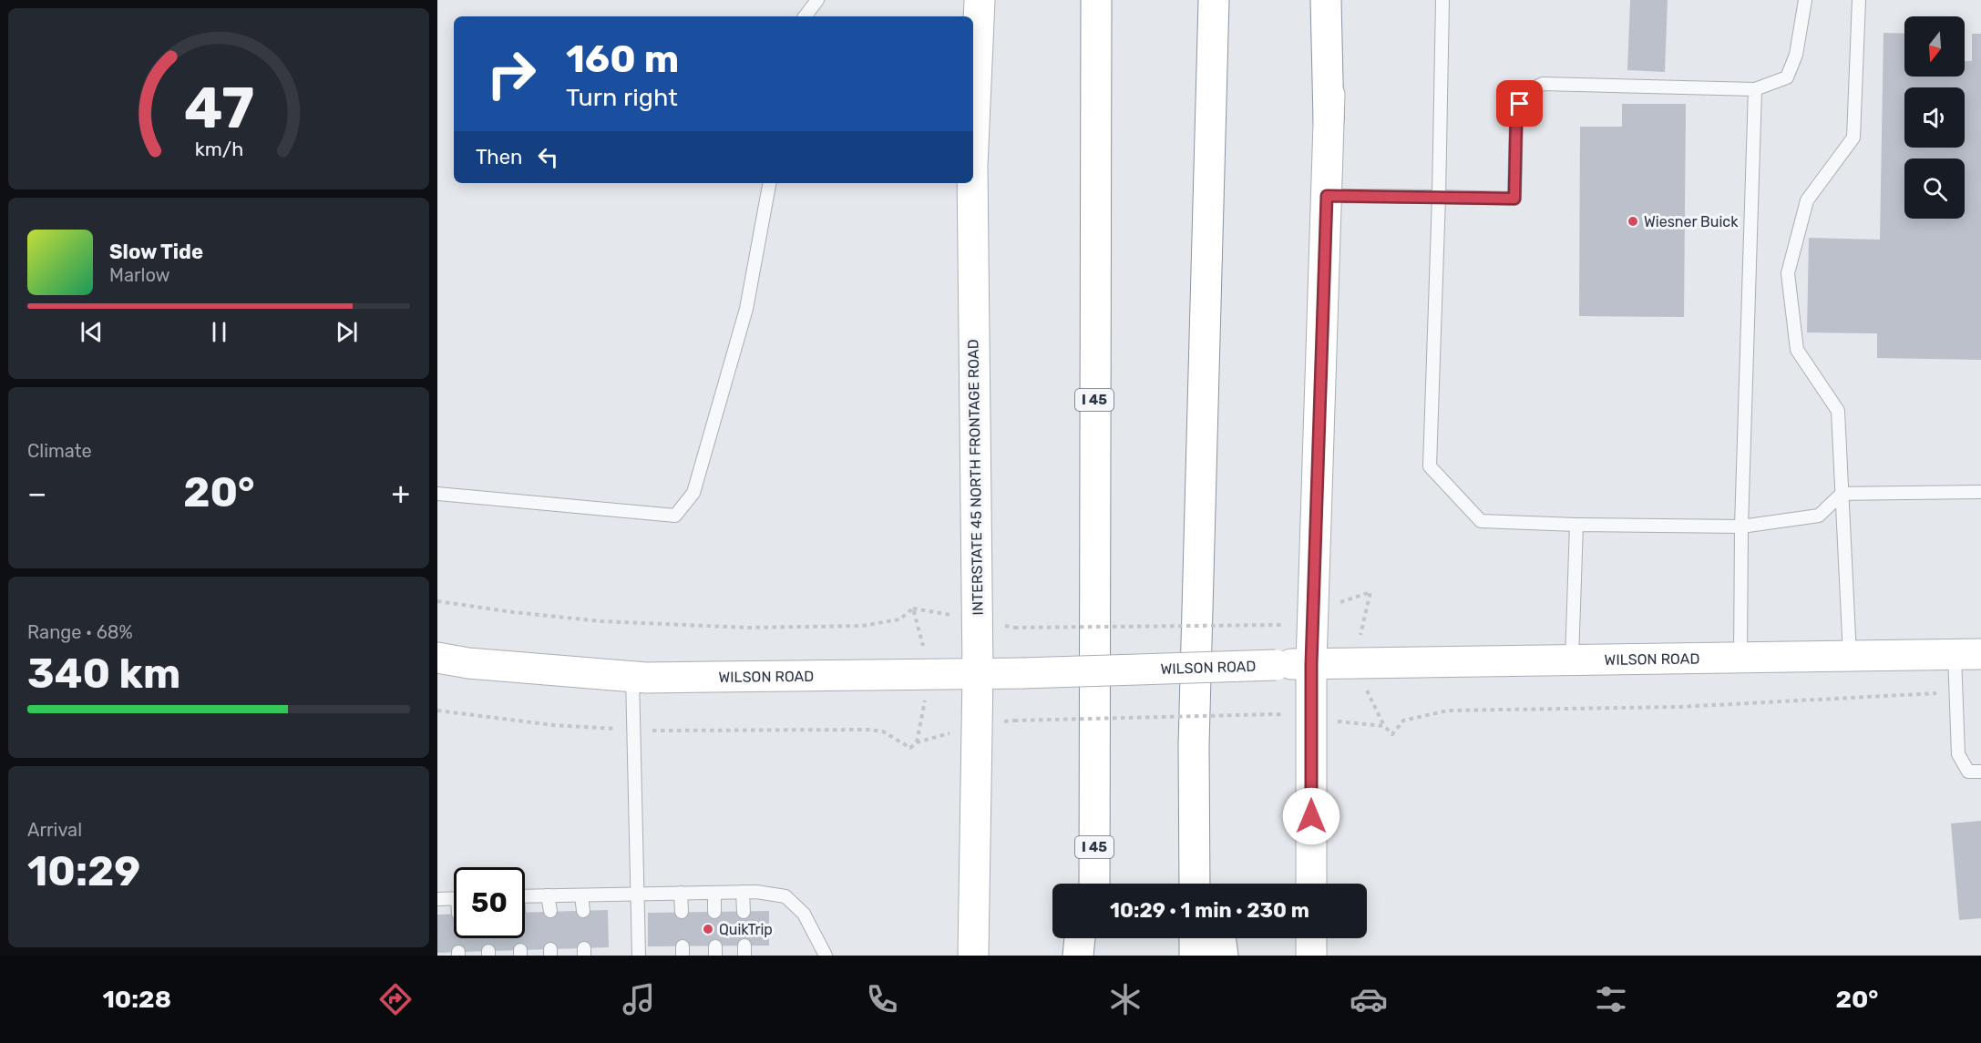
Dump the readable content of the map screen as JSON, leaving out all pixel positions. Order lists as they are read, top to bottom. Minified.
{"streets":{"main road":["I 45","INTERSTATE 45 NORTH FRONTAGE ROAD","WILSON ROAD"]},"crossings":[["INTERSTATE 45 NORTH FRONTAGE ROAD","WILSON ROAD"]],"places":["Wiesner Buick","QuikTrip"],"north":"bottom","page":{"turn":["160 m","Turn right"],"then":"Then","song":["Slow Tide","Marlow"],"tile":["Climate",["Range · 68%","340 km"],["Arrival","10:29"]],"heat":["−","20°","+"],"limit":"50","trip":"10:29 · 1 min · 230 m","tabs":["10:28","20°"],"gauge":["47","km/h"]}}
